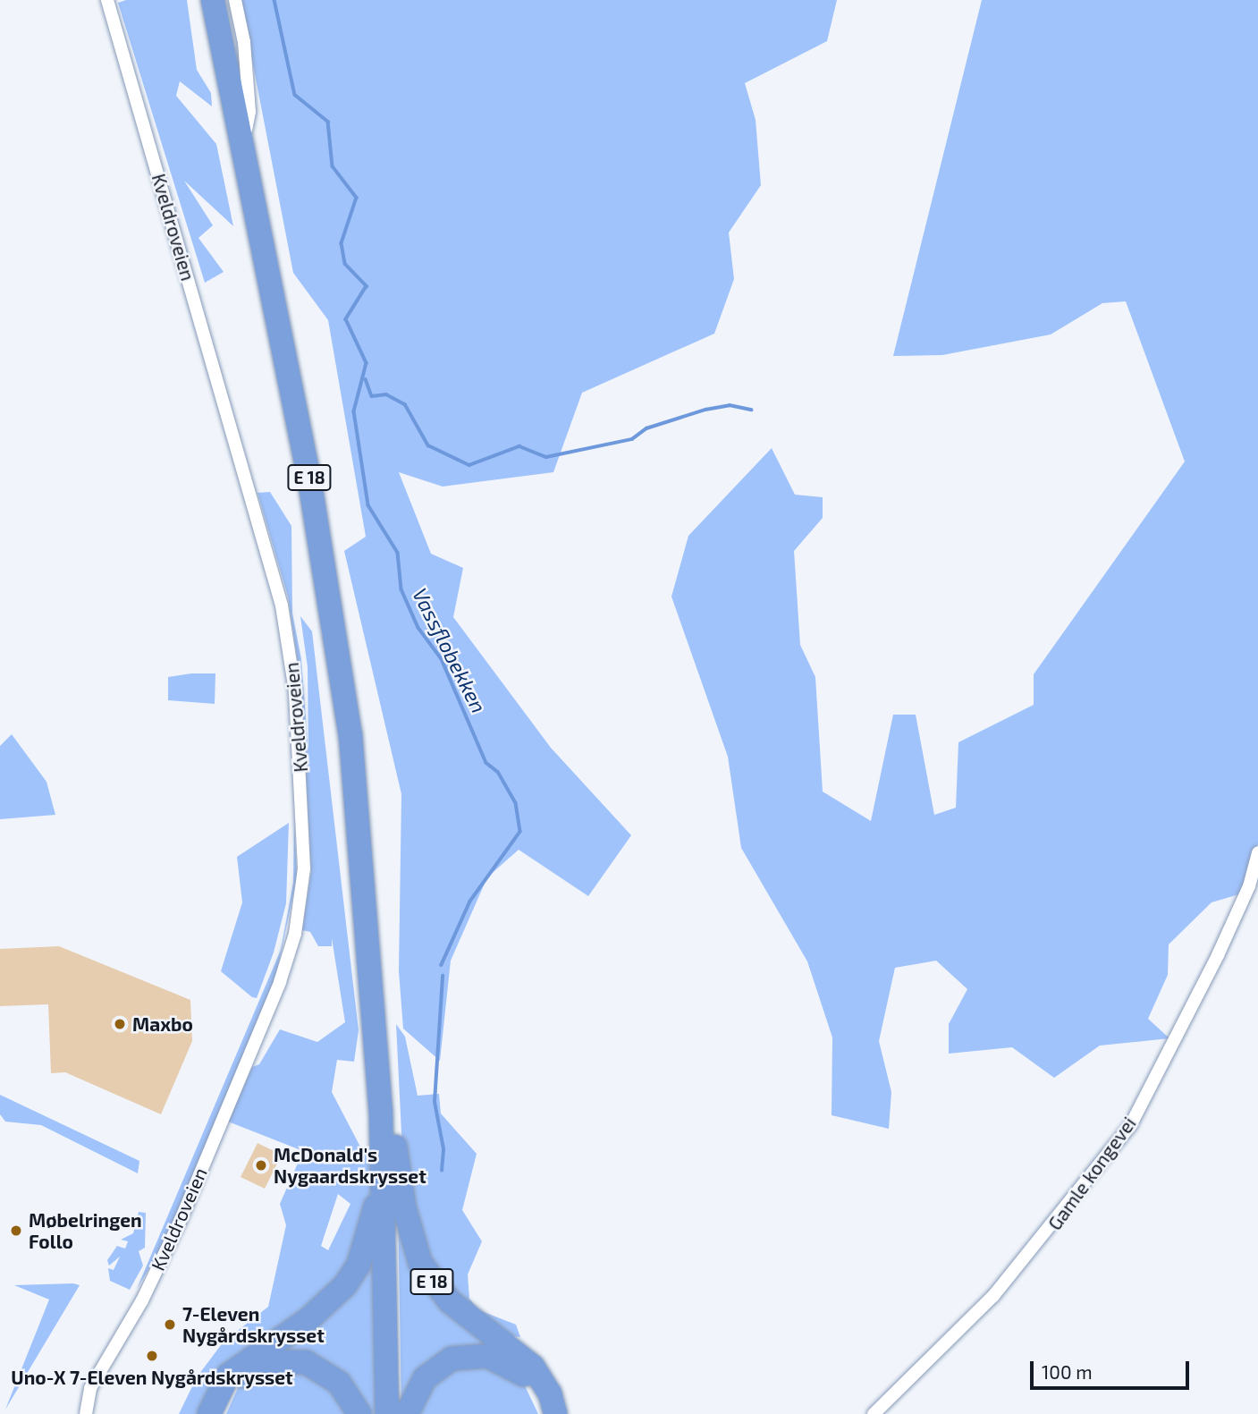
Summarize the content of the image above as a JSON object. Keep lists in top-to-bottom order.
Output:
{
  "streets": {
    "highway": ["E 18"],
    "street": ["Kveldroveien", "Gamle kongevei"]
  },
  "water": ["Vassflobekken"],
  "places": [
    "Maxbo",
    "McDonald's Nygaardskrysset",
    "Møbelringen Follo",
    "7-Eleven Nygårdskrysset",
    "Uno-X 7-Eleven Nygårdskrysset"
  ],
  "scale_bar": "100 m"
}
